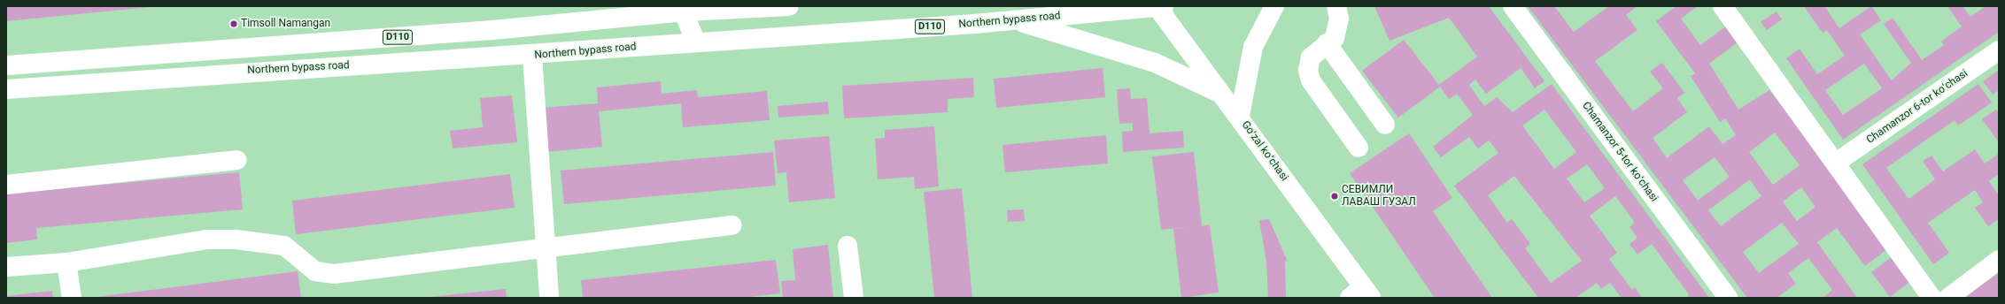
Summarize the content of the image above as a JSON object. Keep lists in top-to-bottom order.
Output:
{
  "streets": {
    "main road": [
      "Northern bypass road",
      "D110",
      "Chamanzor 6-tor koʻchasi",
      "Goʻzal koʻchasi",
      "Chamanzor 5-tor koʻchasi"
    ]
  },
  "crossings": [
    ["Northern bypass road", "Goʻzal koʻchasi"]
  ],
  "places": ["Timsoll Namangan", "СЕВИМЛИ ЛАВАШ ГУЗАЛ"]
}
